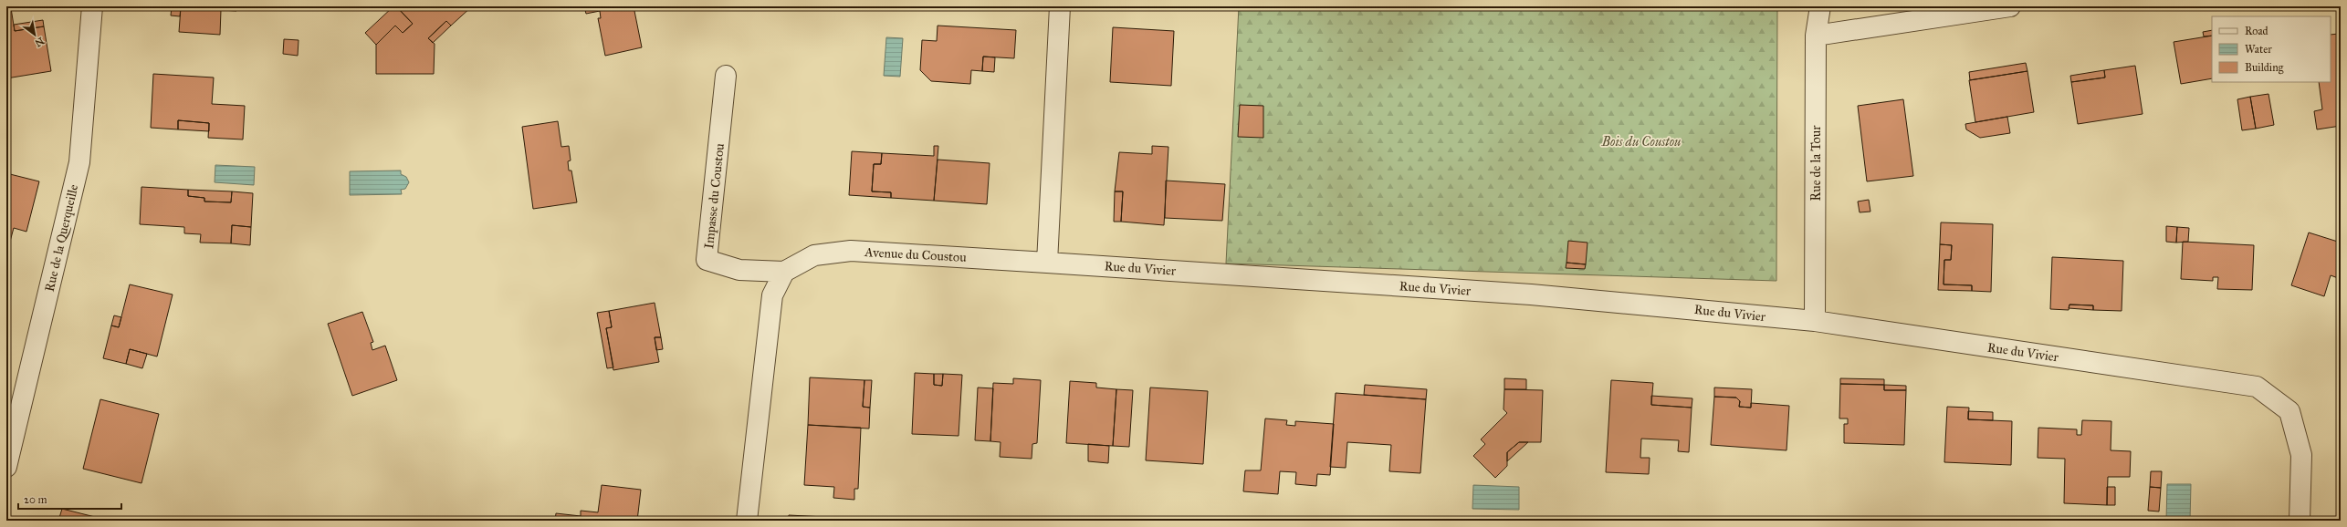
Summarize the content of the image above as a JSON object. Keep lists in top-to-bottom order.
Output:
{
  "streets": {
    "street": [
      "Rue de la Tour",
      "Impasse du Coustou",
      "Rue de la Querqueille",
      "Avenue du Coustou",
      "Rue du Vivier"
    ]
  },
  "crossings": [
    ["Rue de la Tour", "Rue du Vivier"],
    ["Impasse du Coustou", "Avenue du Coustou"],
    ["Avenue du Coustou", "Rue du Vivier"]
  ],
  "parks": ["Bois du Coustou"],
  "legend": ["Road", "Water", "Building"],
  "scale_bar": "20 m",
  "north": "bottom right"
}
